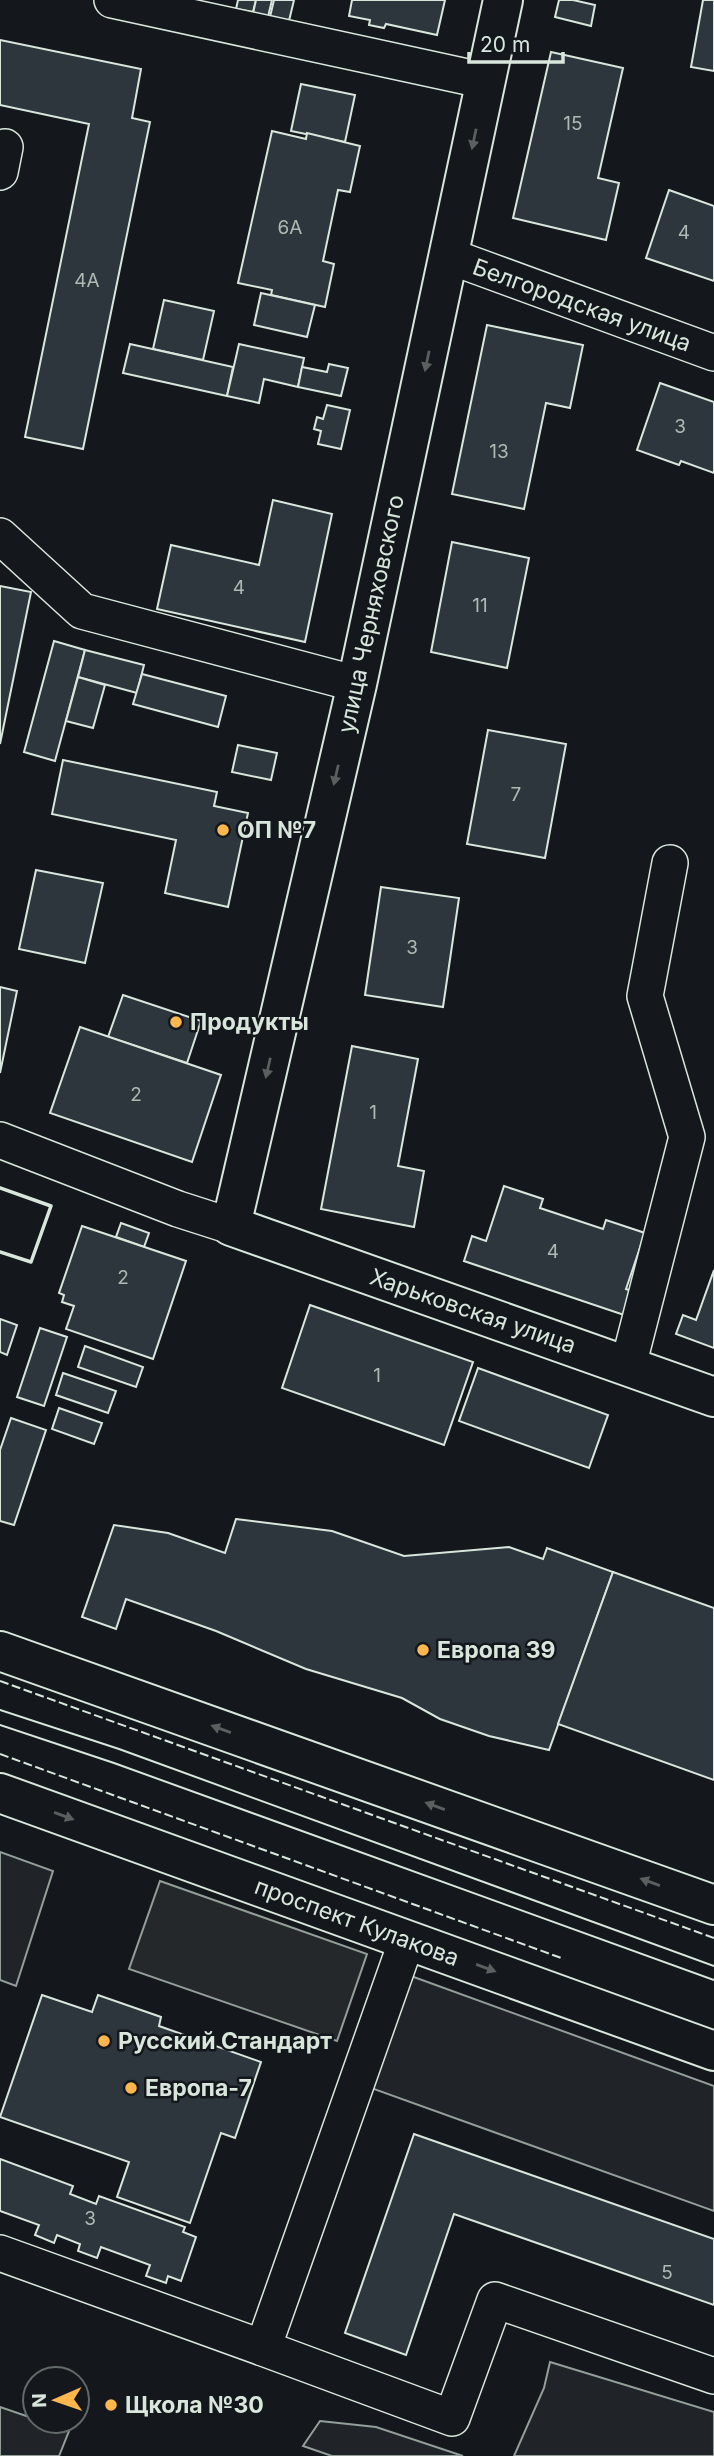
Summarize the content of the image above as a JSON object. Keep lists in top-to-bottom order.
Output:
{
  "streets": {
    "main road": ["улица Черняховского", "Харьковская улица", "проспект Кулакова"],
    "street": ["Белгородская улица"]
  },
  "crossings": [
    ["Белгородская улица", "улица Черняховского"],
    ["улица Черняховского", "Харьковская улица"]
  ],
  "one_way": ["улица Черняховского"],
  "places": [
    "ОП №7",
    "Продукты",
    "Европа 39",
    "Русский Стандарт",
    "Европа-7",
    "Щкола №30"
  ],
  "house_numbers": [
    "15",
    "6А",
    "4",
    "4А",
    "3",
    "13",
    "4",
    "11",
    "7",
    "3",
    "2",
    "1",
    "4",
    "2",
    "1",
    "3",
    "5"
  ],
  "scale_bar": "20 m",
  "north": "left"
}
